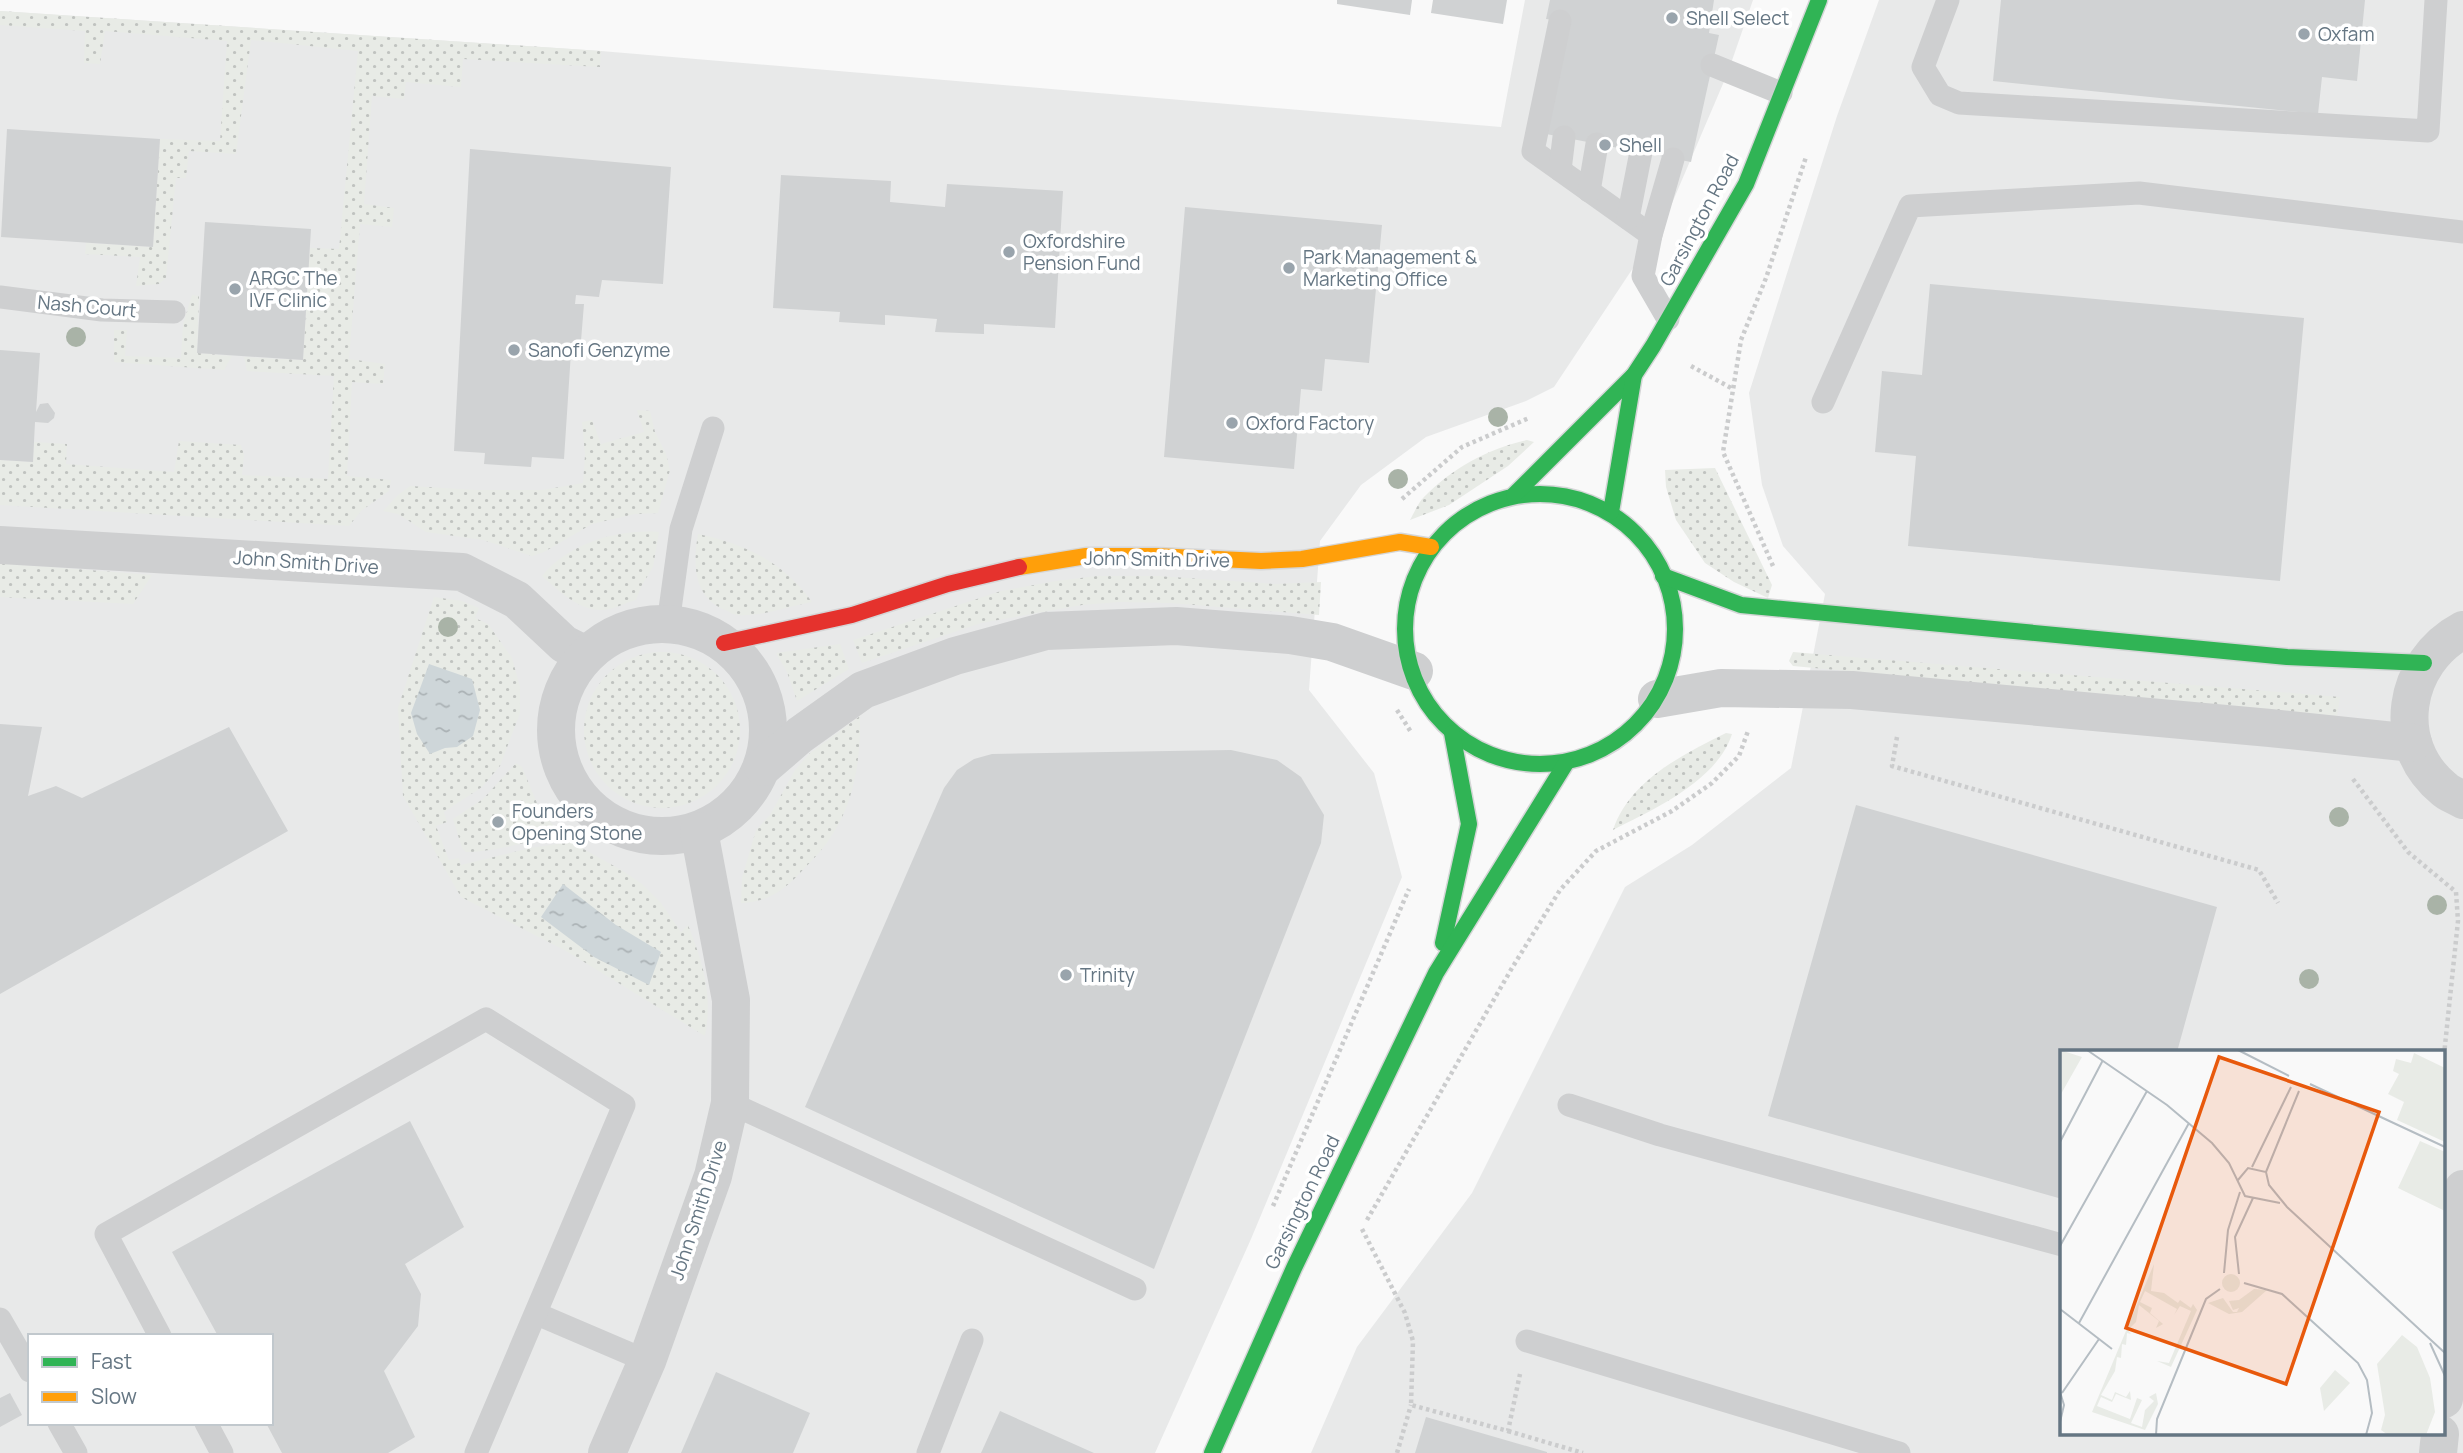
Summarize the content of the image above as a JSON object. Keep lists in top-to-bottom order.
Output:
{
  "streets": {
    "main road": ["Garsington Road", "John Smith Drive"],
    "lane": ["Nash Court"]
  },
  "places": [
    "Shell Select",
    "Oxfam",
    "Shell",
    "Oxfordshire Pension Fund",
    "Park Management & Marketing Office",
    "ARGC The IVF Clinic",
    "Sanofi Genzyme",
    "Oxford Factory",
    "Founders Opening Stone",
    "Trinity"
  ],
  "legend": ["Fast", "Slow"]
}
